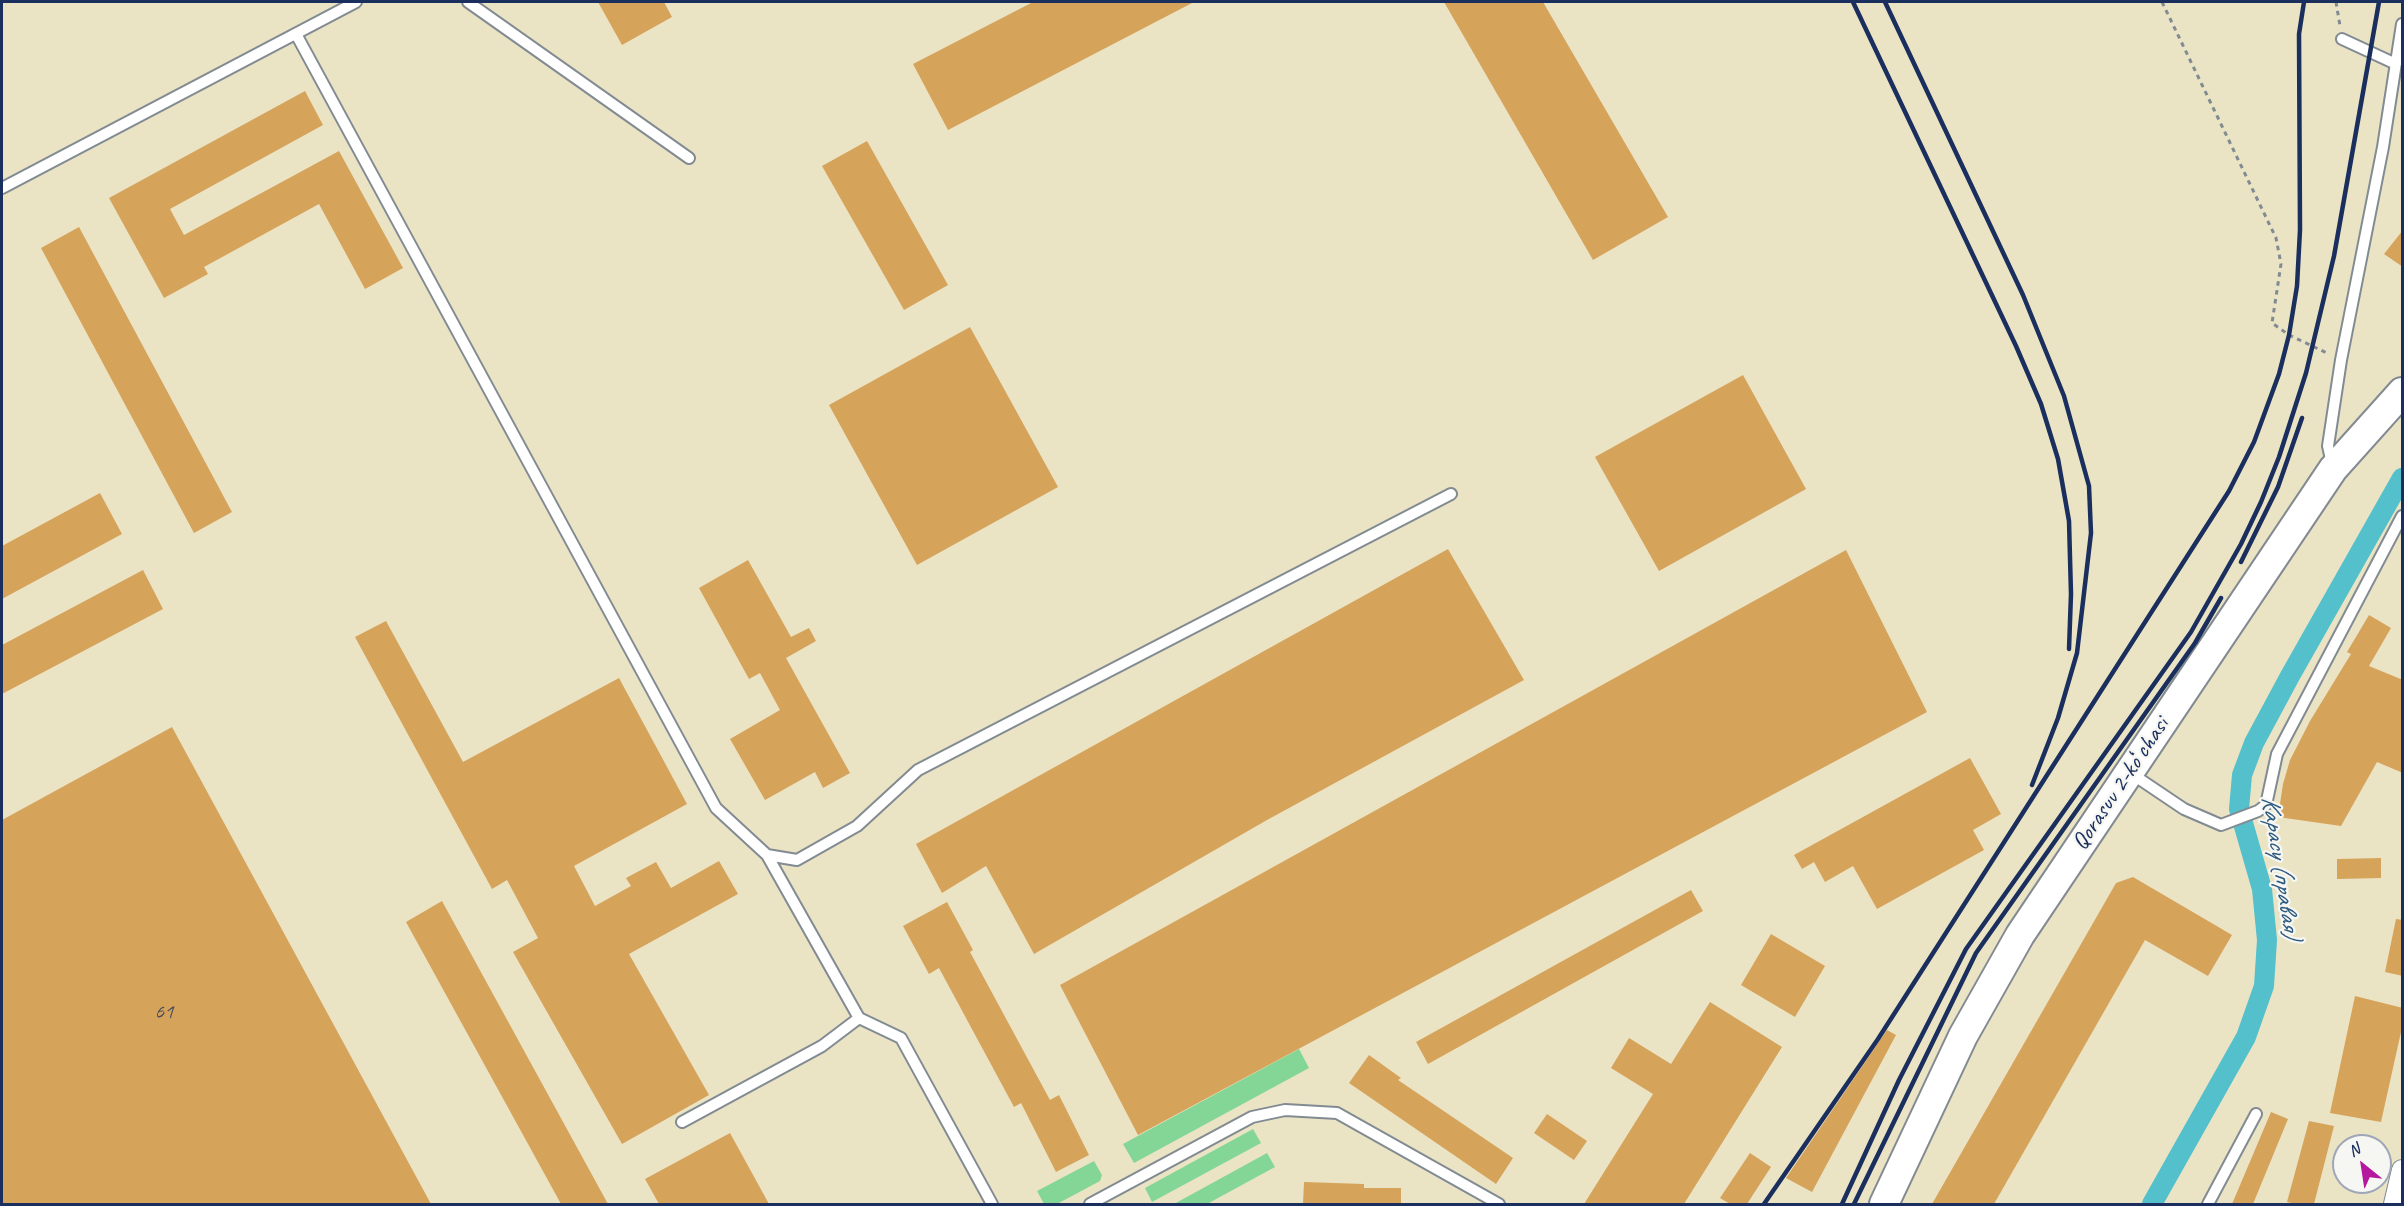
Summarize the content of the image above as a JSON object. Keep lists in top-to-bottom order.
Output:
{
  "streets": {
    "street": ["Qorasuv 2-koʻchasi"]
  },
  "water": ["Карасу (правая)"],
  "house_numbers": ["61"],
  "north": "top left"
}
